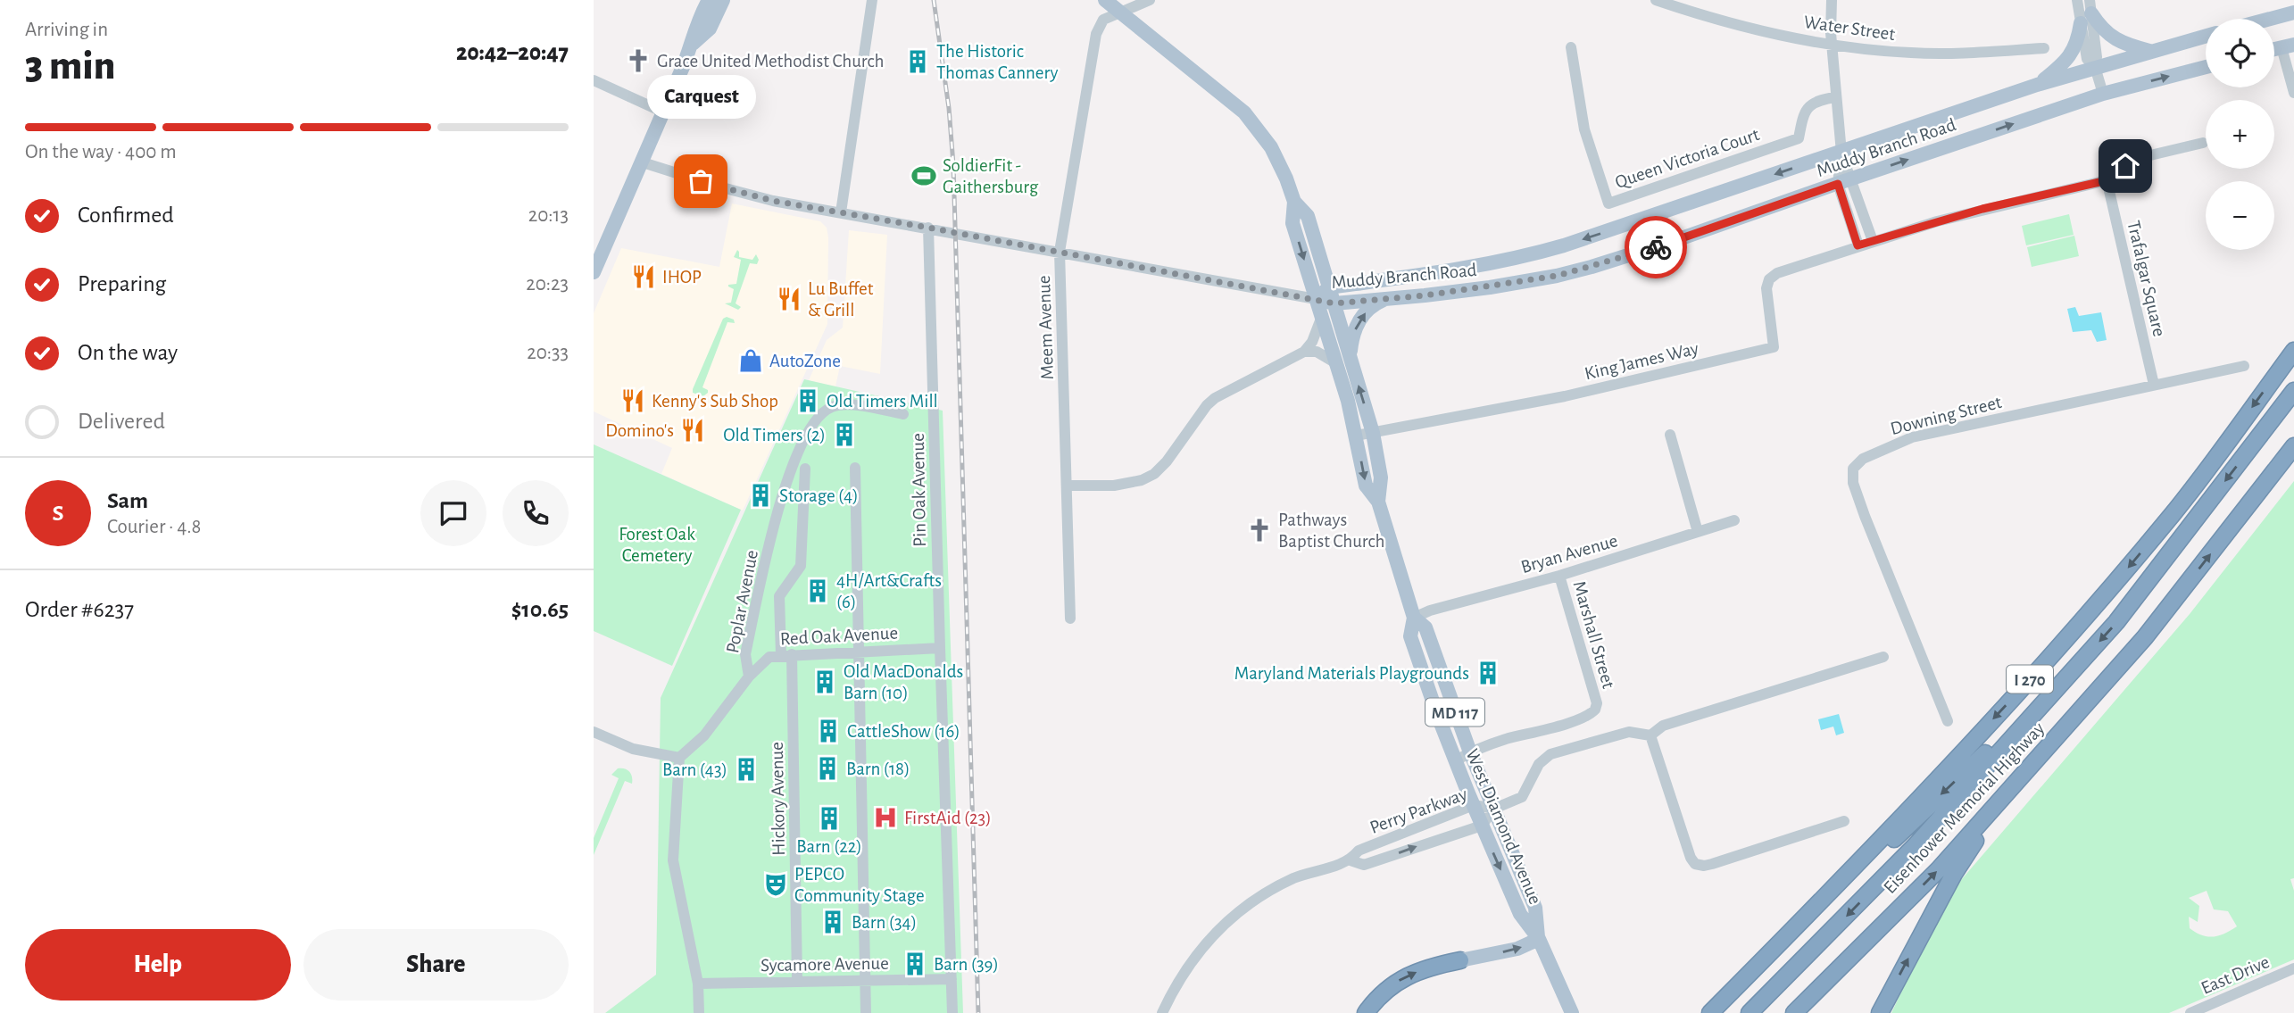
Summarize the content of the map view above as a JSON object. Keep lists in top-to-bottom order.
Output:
{
  "streets": {
    "highway": ["I 270", "Eisenhower Memorial Highway"],
    "main road": ["Muddy Branch Road", "MD 117", "West Diamond Avenue"],
    "street": [
      "Water Street",
      "Queen Victoria Court",
      "Trafalgar Square",
      "Meem Avenue",
      "King James Way",
      "Downing Street",
      "Pin Oak Avenue",
      "Bryan Avenue",
      "Poplar Avenue",
      "Marshall Street",
      "Red Oak Avenue",
      "Hickory Avenue",
      "Perry Parkway",
      "Sycamore Avenue",
      "East Drive"
    ]
  },
  "crossings": [
    ["Muddy Branch Road", "West Diamond Avenue"],
    ["Trafalgar Square", "King James Way"],
    ["Trafalgar Square", "Downing Street"],
    ["Meem Avenue", "West Diamond Avenue"],
    ["King James Way", "West Diamond Avenue"],
    ["Pin Oak Avenue", "Red Oak Avenue"],
    ["Pin Oak Avenue", "Sycamore Avenue"],
    ["Bryan Avenue", "Marshall Street"],
    ["Bryan Avenue", "West Diamond Avenue"],
    ["Poplar Avenue", "Red Oak Avenue"],
    ["Marshall Street", "West Diamond Avenue"],
    ["Red Oak Avenue", "Hickory Avenue"],
    ["Hickory Avenue", "Sycamore Avenue"],
    ["Perry Parkway", "West Diamond Avenue"]
  ],
  "parks": ["Forest Oak Cemetery"],
  "places": {
    "church": ["Grace United Methodist Church", "Pathways Baptist Church"],
    "building": [
      "The Historic Thomas Cannery",
      "Old Timers Mill",
      "Old Timers (2)",
      "Storage (4)",
      "4H/Art&Crafts (6)",
      "Maryland Materials Playgrounds",
      "Old MacDonalds Barn (10)",
      "CattleShow (16)",
      "Barn (18)",
      "Barn (43)",
      "Barn (22)",
      "Barn (34)",
      "Barn (39)"
    ],
    "sports": ["SoldierFit - Gaithersburg"],
    "other": ["Carquest"],
    "restaurant": [
      "IHOP",
      "Lu Buffet & Grill",
      "Kenny's Sub Shop",
      "Domino's"
    ],
    "shop": ["AutoZone"],
    "hospital": ["FirstAid (23)"],
    "theatre": ["PEPCO Community Stage"]
  },
  "page": {
    "heading": ["3 min", "Arriving in", "20:42–20:47"],
    "panel": [
      "Sam",
      "Courier · 4.8",
      "Order #6237",
      "$10.65"
    ],
    "map_buttons": ["+", "−"],
    "bubble": "Carquest",
    "bar": "On the way · 400 m",
    "list": [
      ["Confirmed", "20:13"],
      ["Preparing", "20:23"],
      ["On the way", "20:33"],
      "Delivered"
    ],
    "round": "S",
    "buttons": ["Help", "Share"]
  }
}
